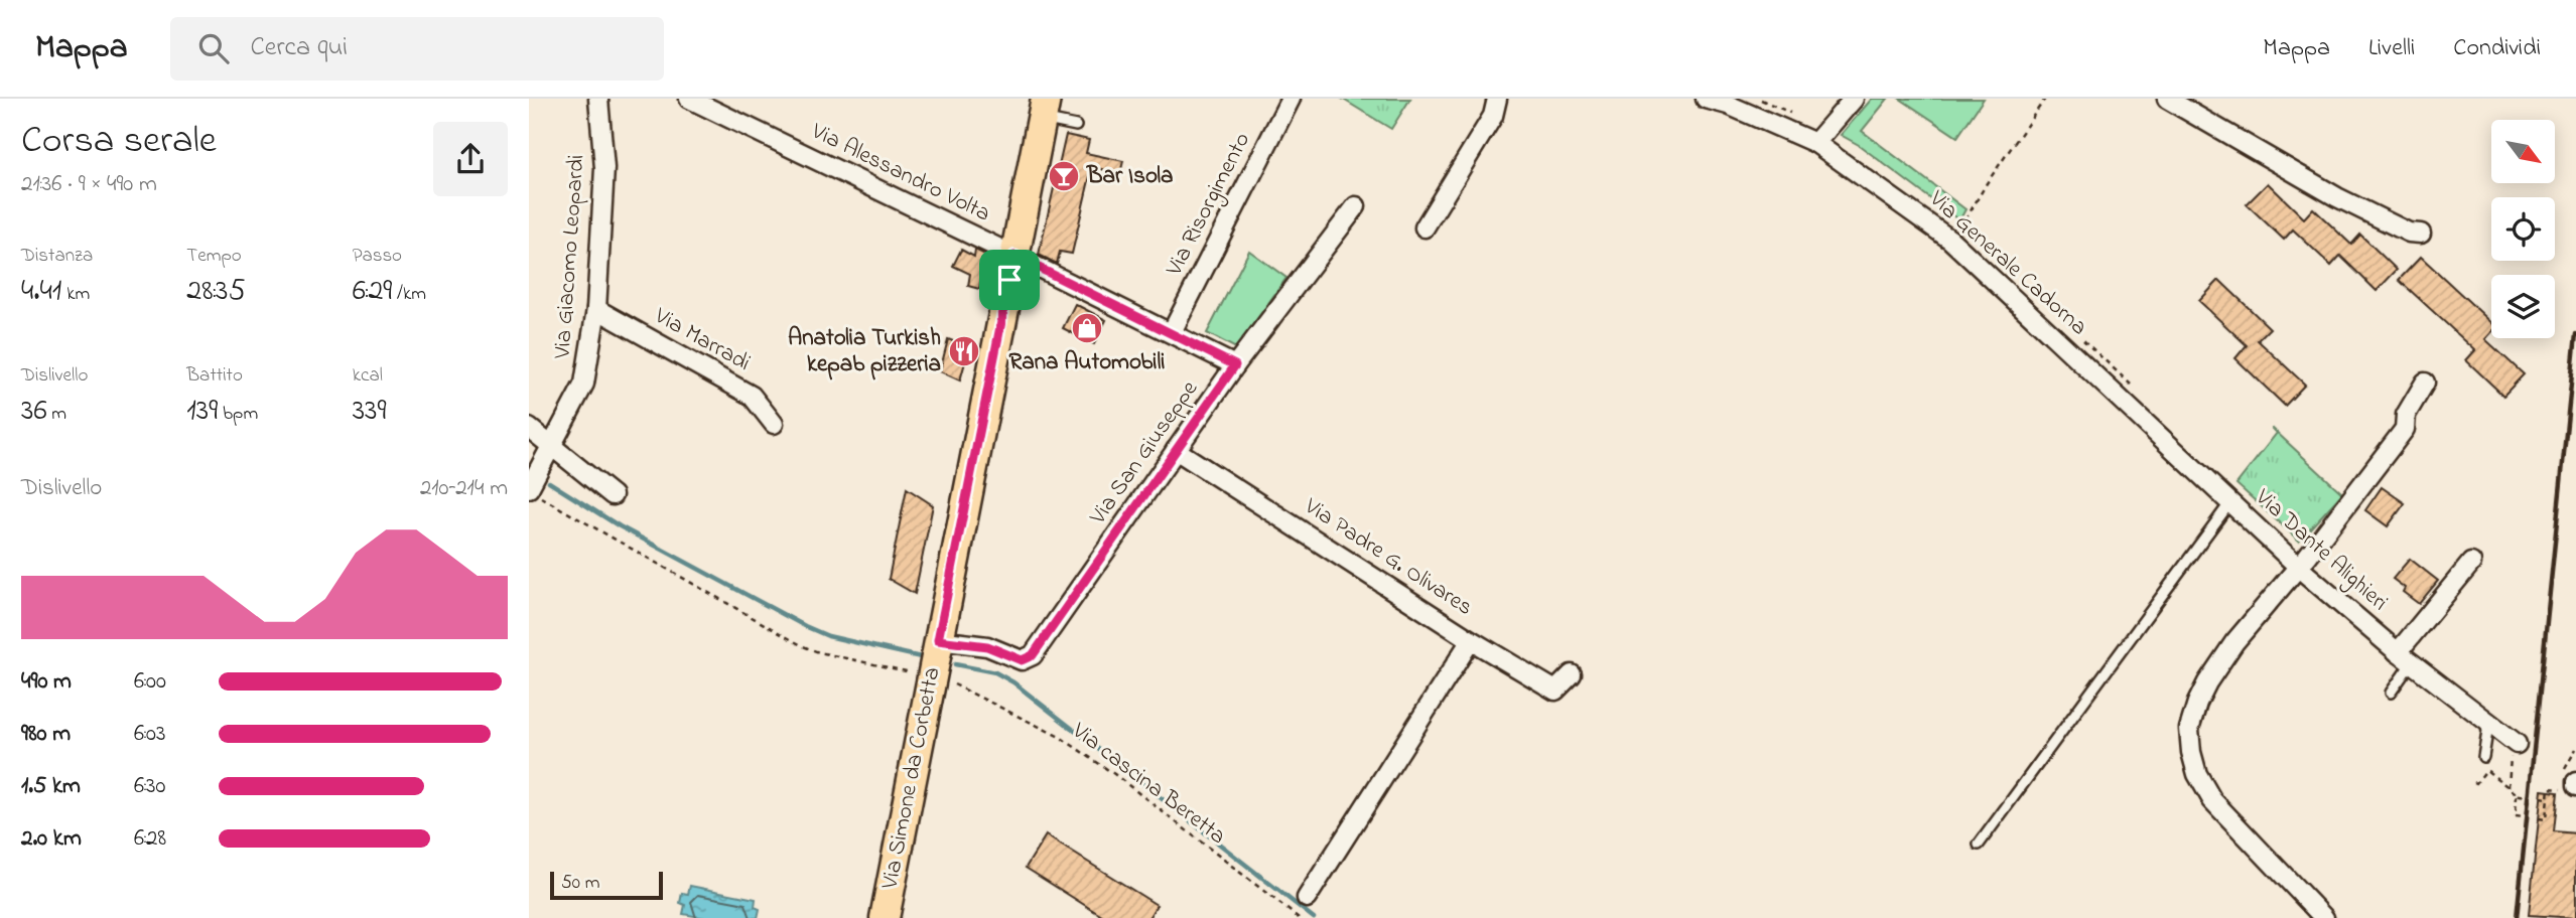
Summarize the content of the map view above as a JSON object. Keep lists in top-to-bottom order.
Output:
{
  "streets": {
    "main road": ["Via Simone da Corbetta"],
    "street": [
      "Via Alessandro Volta",
      "Via Risorgimento",
      "Via Giacomo Leopardi",
      "Via Generale Cadorna",
      "Via Marradi",
      "Via San Giuseppe",
      "Via Dante Alighieri",
      "Via Padre G. Olivares"
    ],
    "path": ["Via cascina Beretta"]
  },
  "crossings": [
    ["Via Alessandro Volta", "Via San Giuseppe"],
    ["Via Alessandro Volta", "Via Simone da Corbetta"],
    ["Via Risorgimento", "Via San Giuseppe"],
    ["Via Giacomo Leopardi", "Via Marradi"],
    ["Via Generale Cadorna", "Via Dante Alighieri"],
    ["Via San Giuseppe", "Via Padre G. Olivares"],
    ["Via San Giuseppe", "Via Simone da Corbetta"],
    ["Via Simone da Corbetta", "Via cascina Beretta"]
  ],
  "places": {
    "bar": ["Bar Isola"],
    "shop": ["Rana Automobili"],
    "restaurant": ["Anatolia Turkish kepab pizzeria"]
  },
  "scale_bar": "50 m",
  "north": "bottom right",
  "page": {
    "header": "Mappa",
    "search": "Cerca qui",
    "nav": ["Mappa", "Livelli", "Condividi"],
    "heading": ["Corsa serale", "21:36 · 9 × 490 m"],
    "stats": [
      ["Distanza", "4.41 km"],
      ["Tempo", "28:35"],
      ["Passo", "6:29 /km"],
      ["Dislivello", "36 m"],
      ["Battito", "139 bpm"],
      ["kcal", "339"]
    ],
    "chart": ["Dislivello", "210–214 m"],
    "list": [
      {
        "name": "490 m",
        "note": "6:00"
      },
      {
        "name": "980 m",
        "note": "6:03"
      },
      {
        "name": "1.5 km",
        "note": "6:30"
      },
      {
        "name": "2.0 km",
        "note": "6:28"
      }
    ],
    "scale": "50 m"
  }
}
